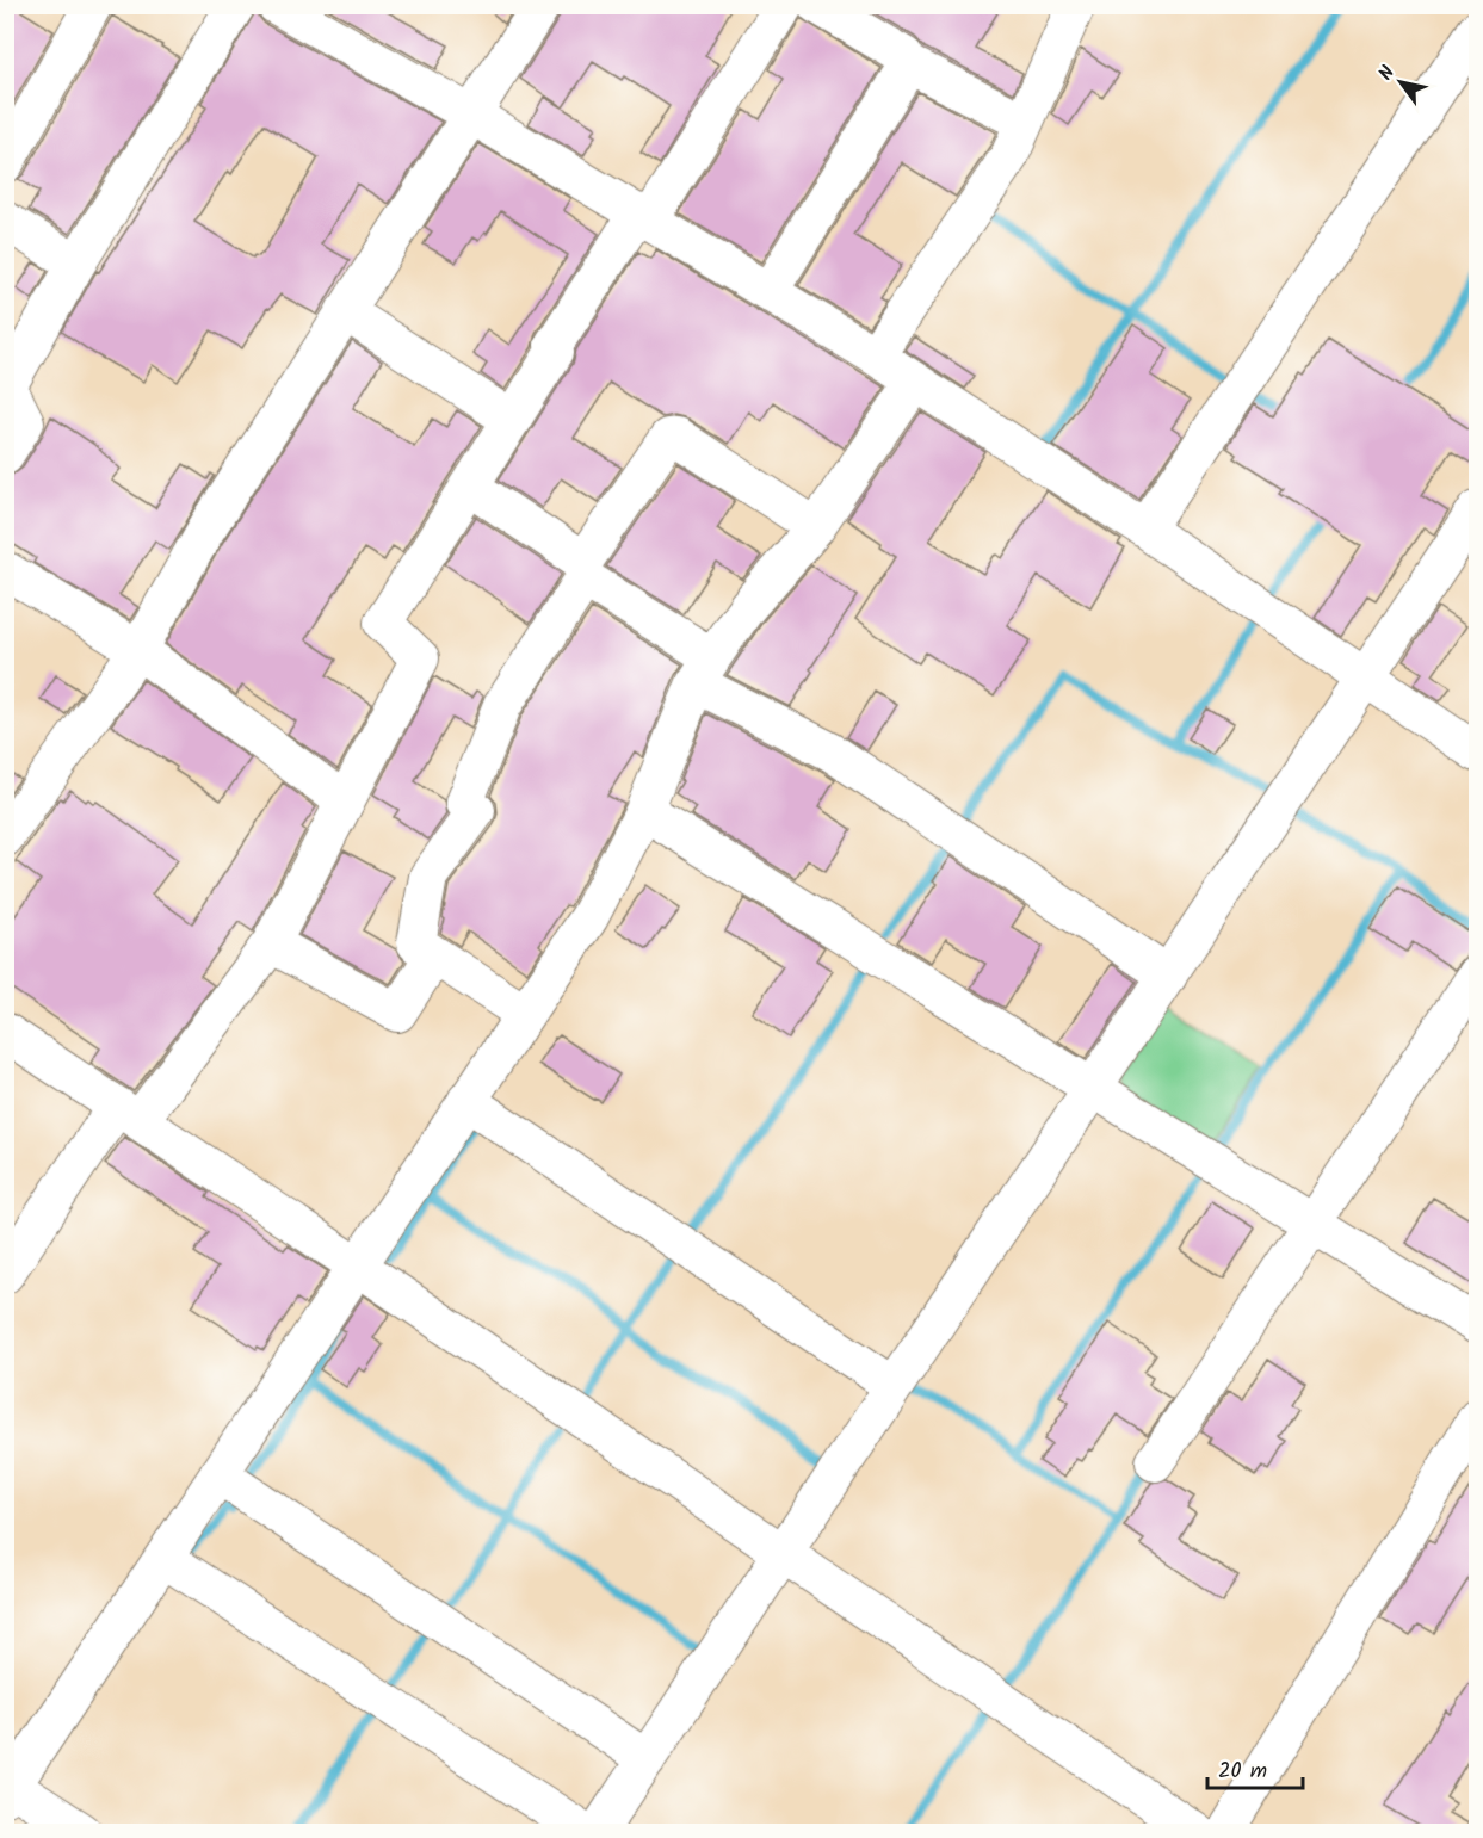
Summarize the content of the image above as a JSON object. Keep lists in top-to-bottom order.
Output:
{
  "scale_bar": "20 m",
  "north": "top left"
}
